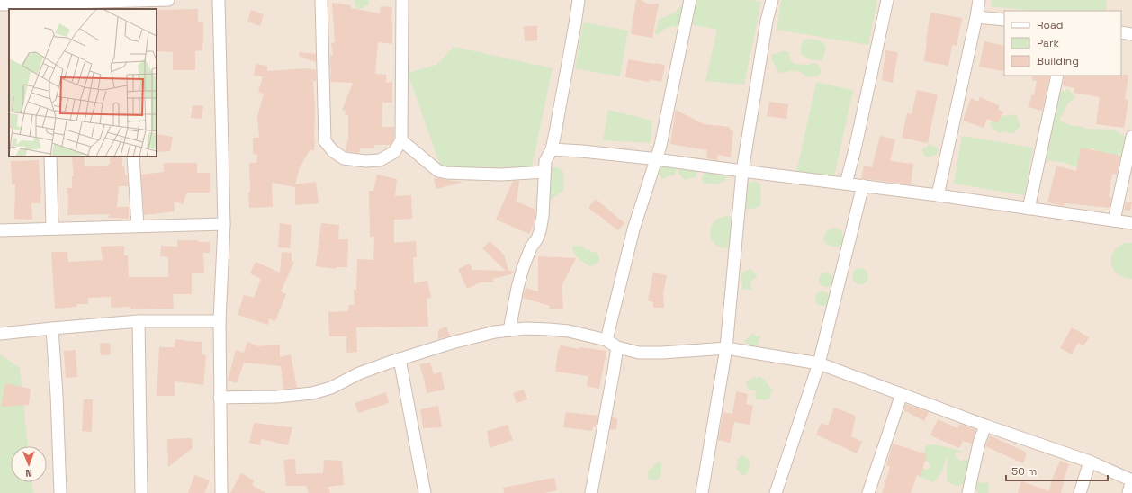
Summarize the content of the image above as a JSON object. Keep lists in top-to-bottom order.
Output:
{
  "legend": ["Road", "Park", "Building"],
  "scale_bar": "50 m",
  "north": "bottom"
}
